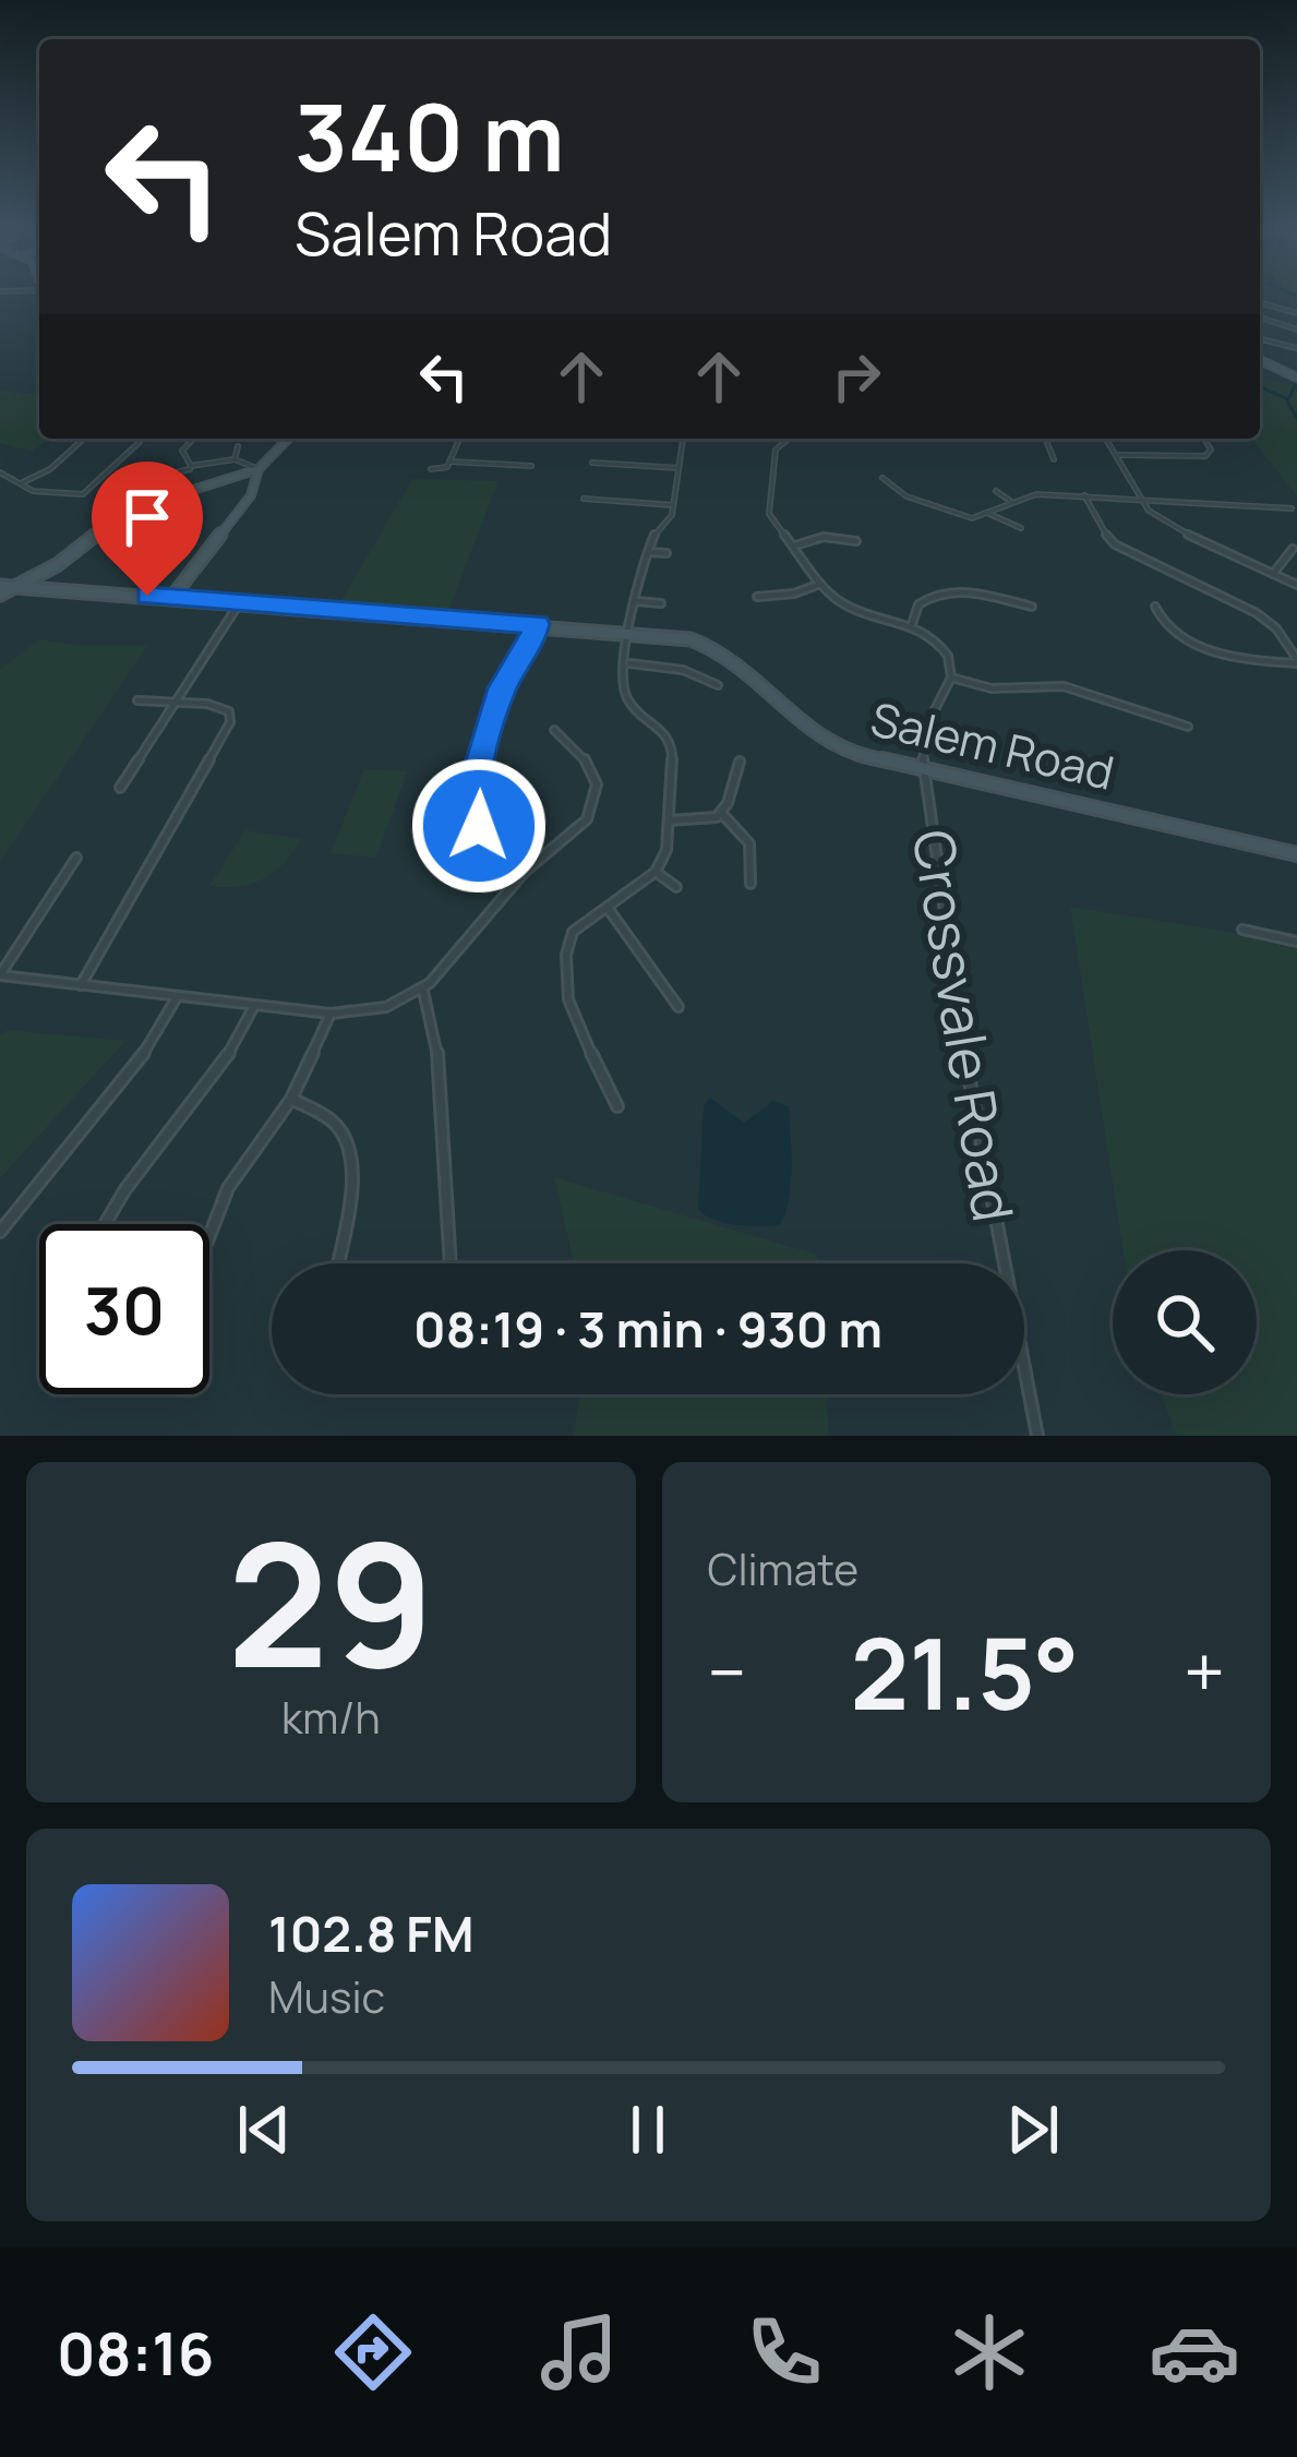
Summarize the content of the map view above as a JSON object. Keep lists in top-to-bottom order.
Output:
{
  "streets": {
    "street": ["Salem Road", "Crossvale Road"]
  },
  "crossings": [
    ["Salem Road", "Crossvale Road"]
  ],
  "page": {
    "turn": ["340 m", "Salem Road"],
    "limit": "30",
    "trip": "08:19 · 3 min · 930 m",
    "tile": [
      ["29", "km/h"],
      "Climate"
    ],
    "heat": ["−", "21.5°", "+"],
    "song": ["102.8 FM", "Music"],
    "tabs": "08:16"
  }
}
